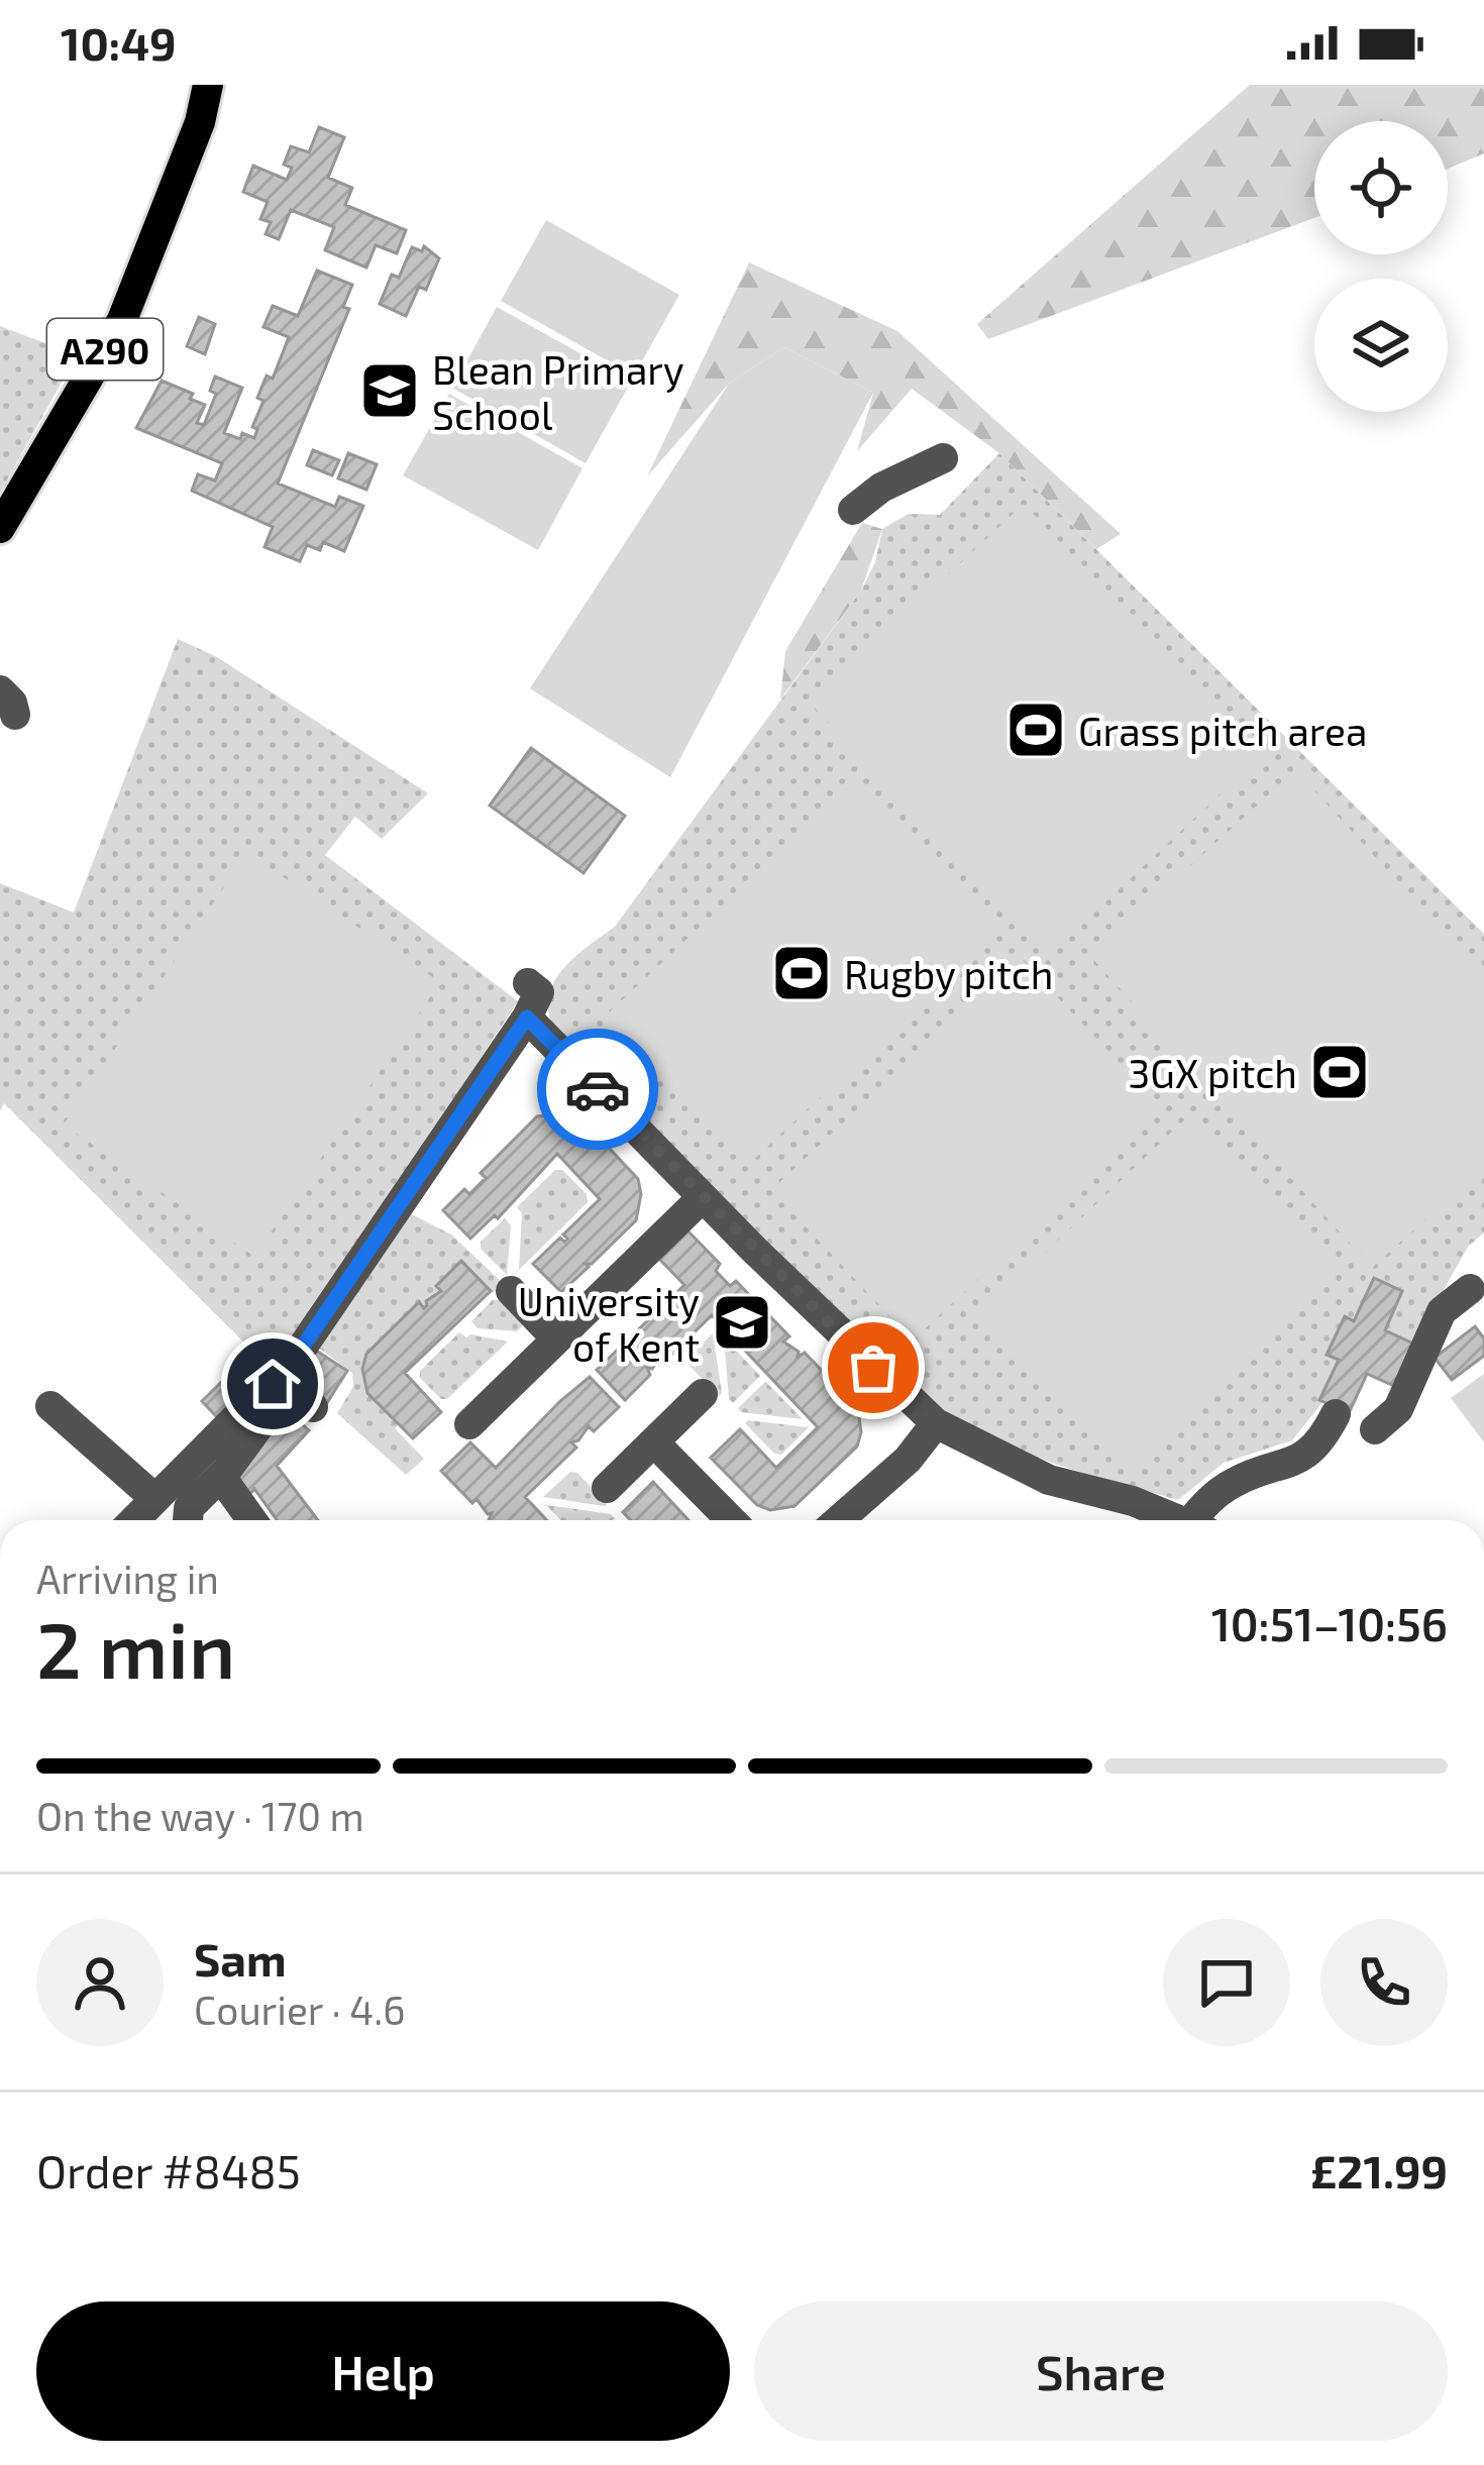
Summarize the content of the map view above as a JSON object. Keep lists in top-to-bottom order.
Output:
{
  "streets": {
    "main road": ["A290"]
  },
  "places": {
    "school or university": ["Blean Primary School", "University of Kent"],
    "sports": ["Grass pitch area", "Rugby pitch", "3GX pitch"]
  },
  "page": {
    "status": "10:49",
    "heading": ["2 min", "Arriving in", "10:51–10:56"],
    "panel": [
      "Sam",
      "Courier · 4.6",
      "Order #8485",
      "£21.99"
    ],
    "bar": "On the way · 170 m",
    "buttons": ["Help", "Share"]
  }
}
